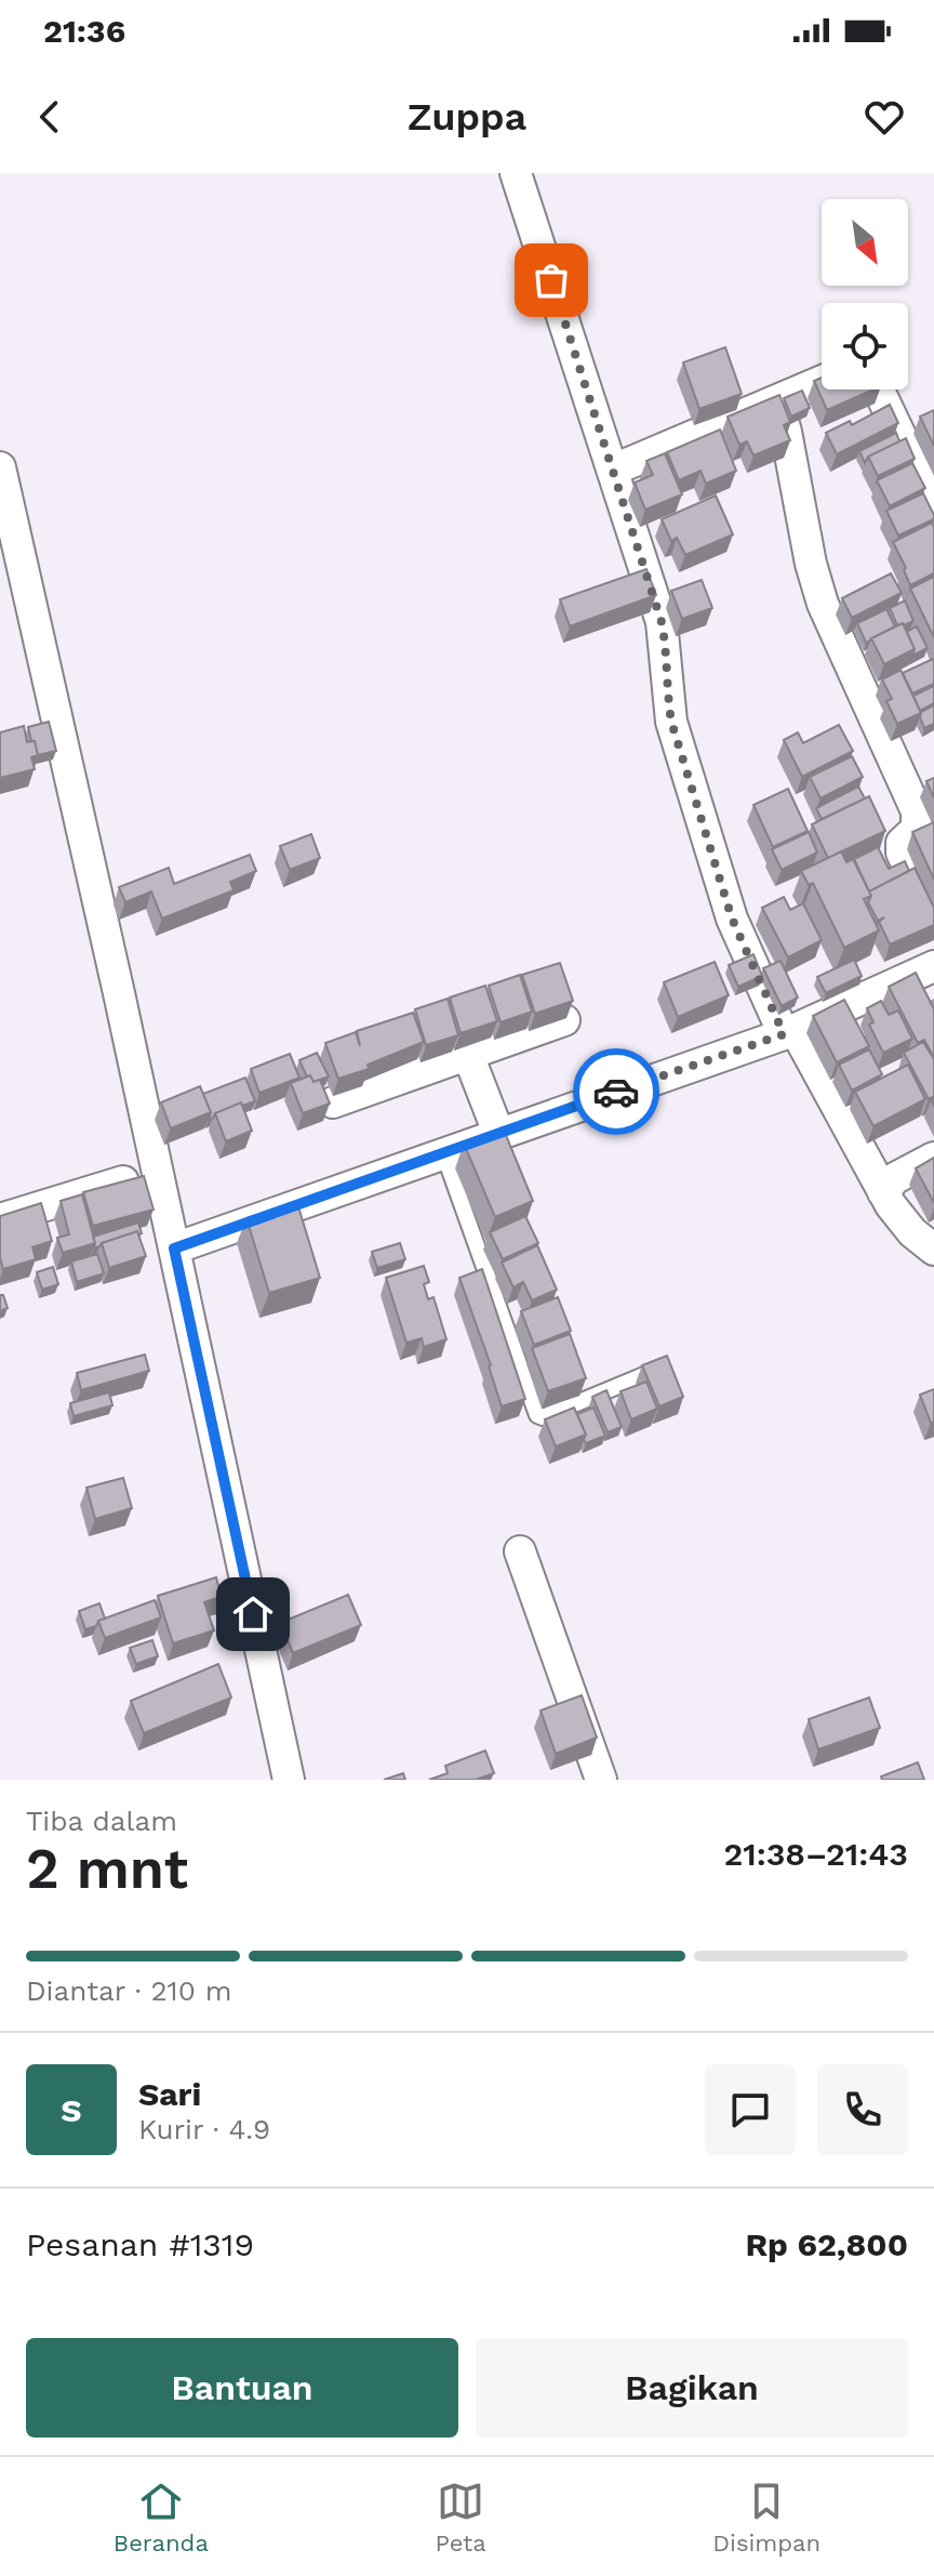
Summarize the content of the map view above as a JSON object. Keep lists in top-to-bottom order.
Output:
{
  "north": "bottom right",
  "page": {
    "status": "21:36",
    "header": "Zuppa",
    "heading": ["2 mnt", "Tiba dalam", "21:38–21:43"],
    "panel": [
      "Sari",
      "Kurir · 4.9",
      "Pesanan #1319",
      "Rp 62,800"
    ],
    "bar": "Diantar · 210 m",
    "round": "S",
    "buttons": ["Bantuan", "Bagikan"],
    "tabs": ["Beranda", "Peta", "Disimpan"]
  }
}
